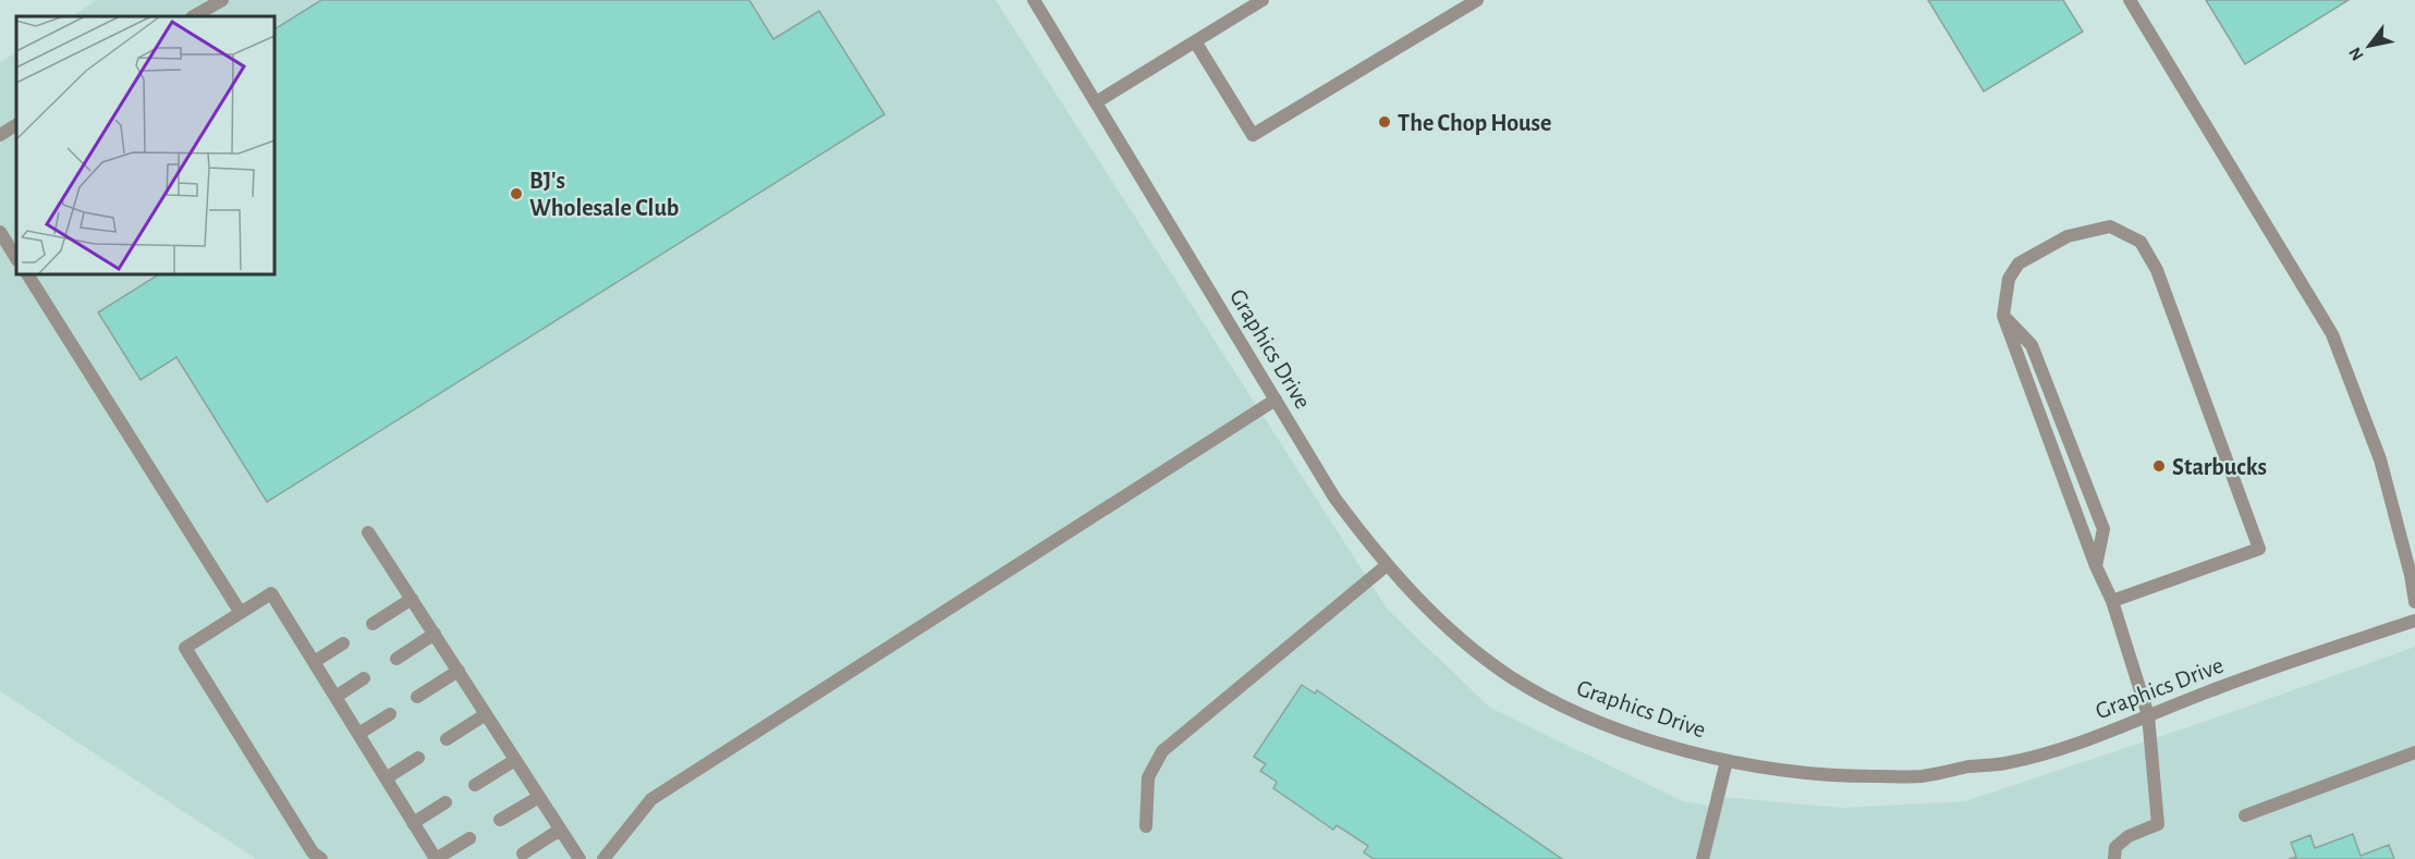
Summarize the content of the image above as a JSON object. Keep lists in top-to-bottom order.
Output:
{
  "streets": {
    "street": ["Graphics Drive"]
  },
  "places": ["The Chop House", "BJ's Wholesale Club", "Starbucks"],
  "north": "bottom left"
}
